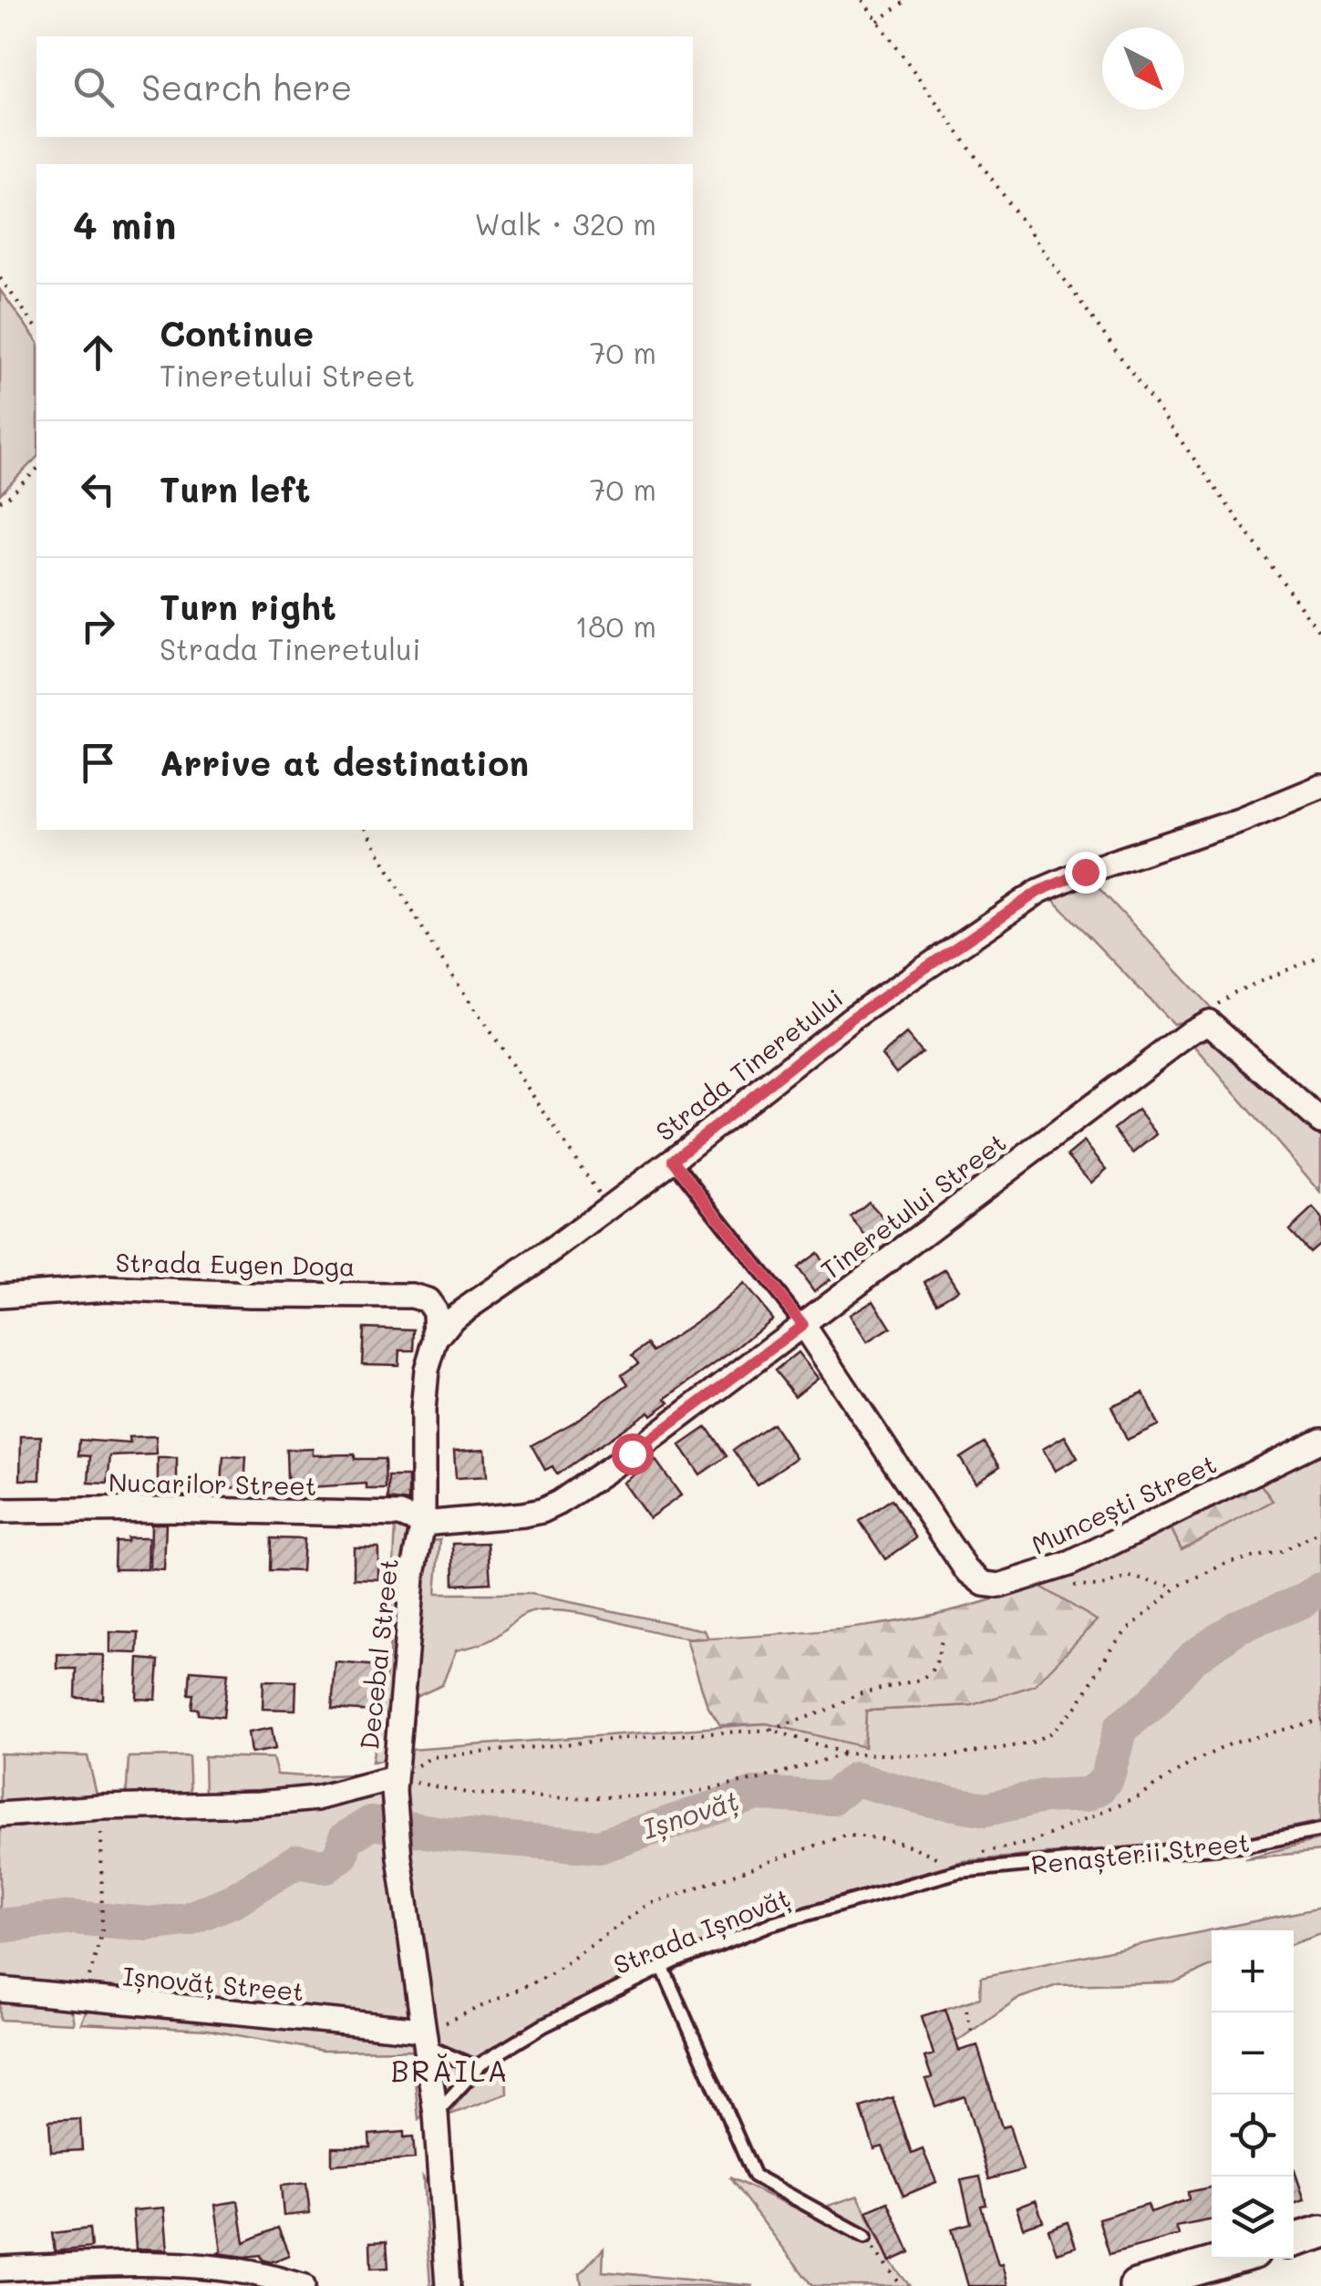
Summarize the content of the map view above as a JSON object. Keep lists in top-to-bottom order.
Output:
{
  "streets": {
    "street": [
      "Strada Tineretului",
      "Tineretului Street",
      "Strada Eugen Doga",
      "Nucarilor Street",
      "Muncești Street",
      "Decebal Street",
      "Ișnovăț Street"
    ],
    "lane": ["Renașterii Street", "Strada Ișnovăț"]
  },
  "crossings": [
    ["Strada Tineretului", "Strada Eugen Doga"],
    ["Strada Tineretului", "Decebal Street"],
    ["Tineretului Street", "Nucarilor Street"],
    ["Tineretului Street", "Muncești Street"],
    ["Tineretului Street", "Decebal Street"],
    ["Strada Eugen Doga", "Decebal Street"],
    ["Nucarilor Street", "Decebal Street"],
    ["Decebal Street", "Ișnovăț Street"],
    ["Renașterii Street", "Strada Ișnovăț"]
  ],
  "districts": ["BRĂILA"],
  "water": ["Ișnovăț"],
  "north": "bottom right",
  "page": {
    "search": "Search here",
    "heading": ["4 min", "Walk · 320 m"],
    "list": [
      ["Continue", "Tineretului Street", "70 m"],
      ["Turn left", "70 m"],
      ["Turn right", "Strada Tineretului", "180 m"],
      "Arrive at destination"
    ],
    "map_buttons": ["+", "−"]
  }
}
